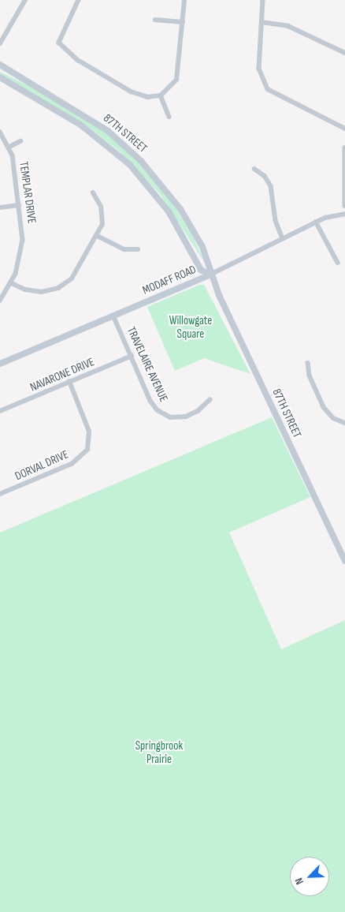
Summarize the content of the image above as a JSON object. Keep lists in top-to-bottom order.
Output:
{
  "streets": {
    "street": [
      "87TH STREET",
      "TEMPLAR DRIVE",
      "MODAFF ROAD",
      "TRAVELAIRE AVENUE",
      "NAVARONE DRIVE",
      "DORVAL DRIVE"
    ]
  },
  "crossings": [
    ["87TH STREET", "MODAFF ROAD"],
    ["MODAFF ROAD", "TRAVELAIRE AVENUE"],
    ["TRAVELAIRE AVENUE", "NAVARONE DRIVE"],
    ["NAVARONE DRIVE", "DORVAL DRIVE"]
  ],
  "parks": ["Willowgate Square", "Springbrook Prairie"],
  "north": "bottom left"
}
